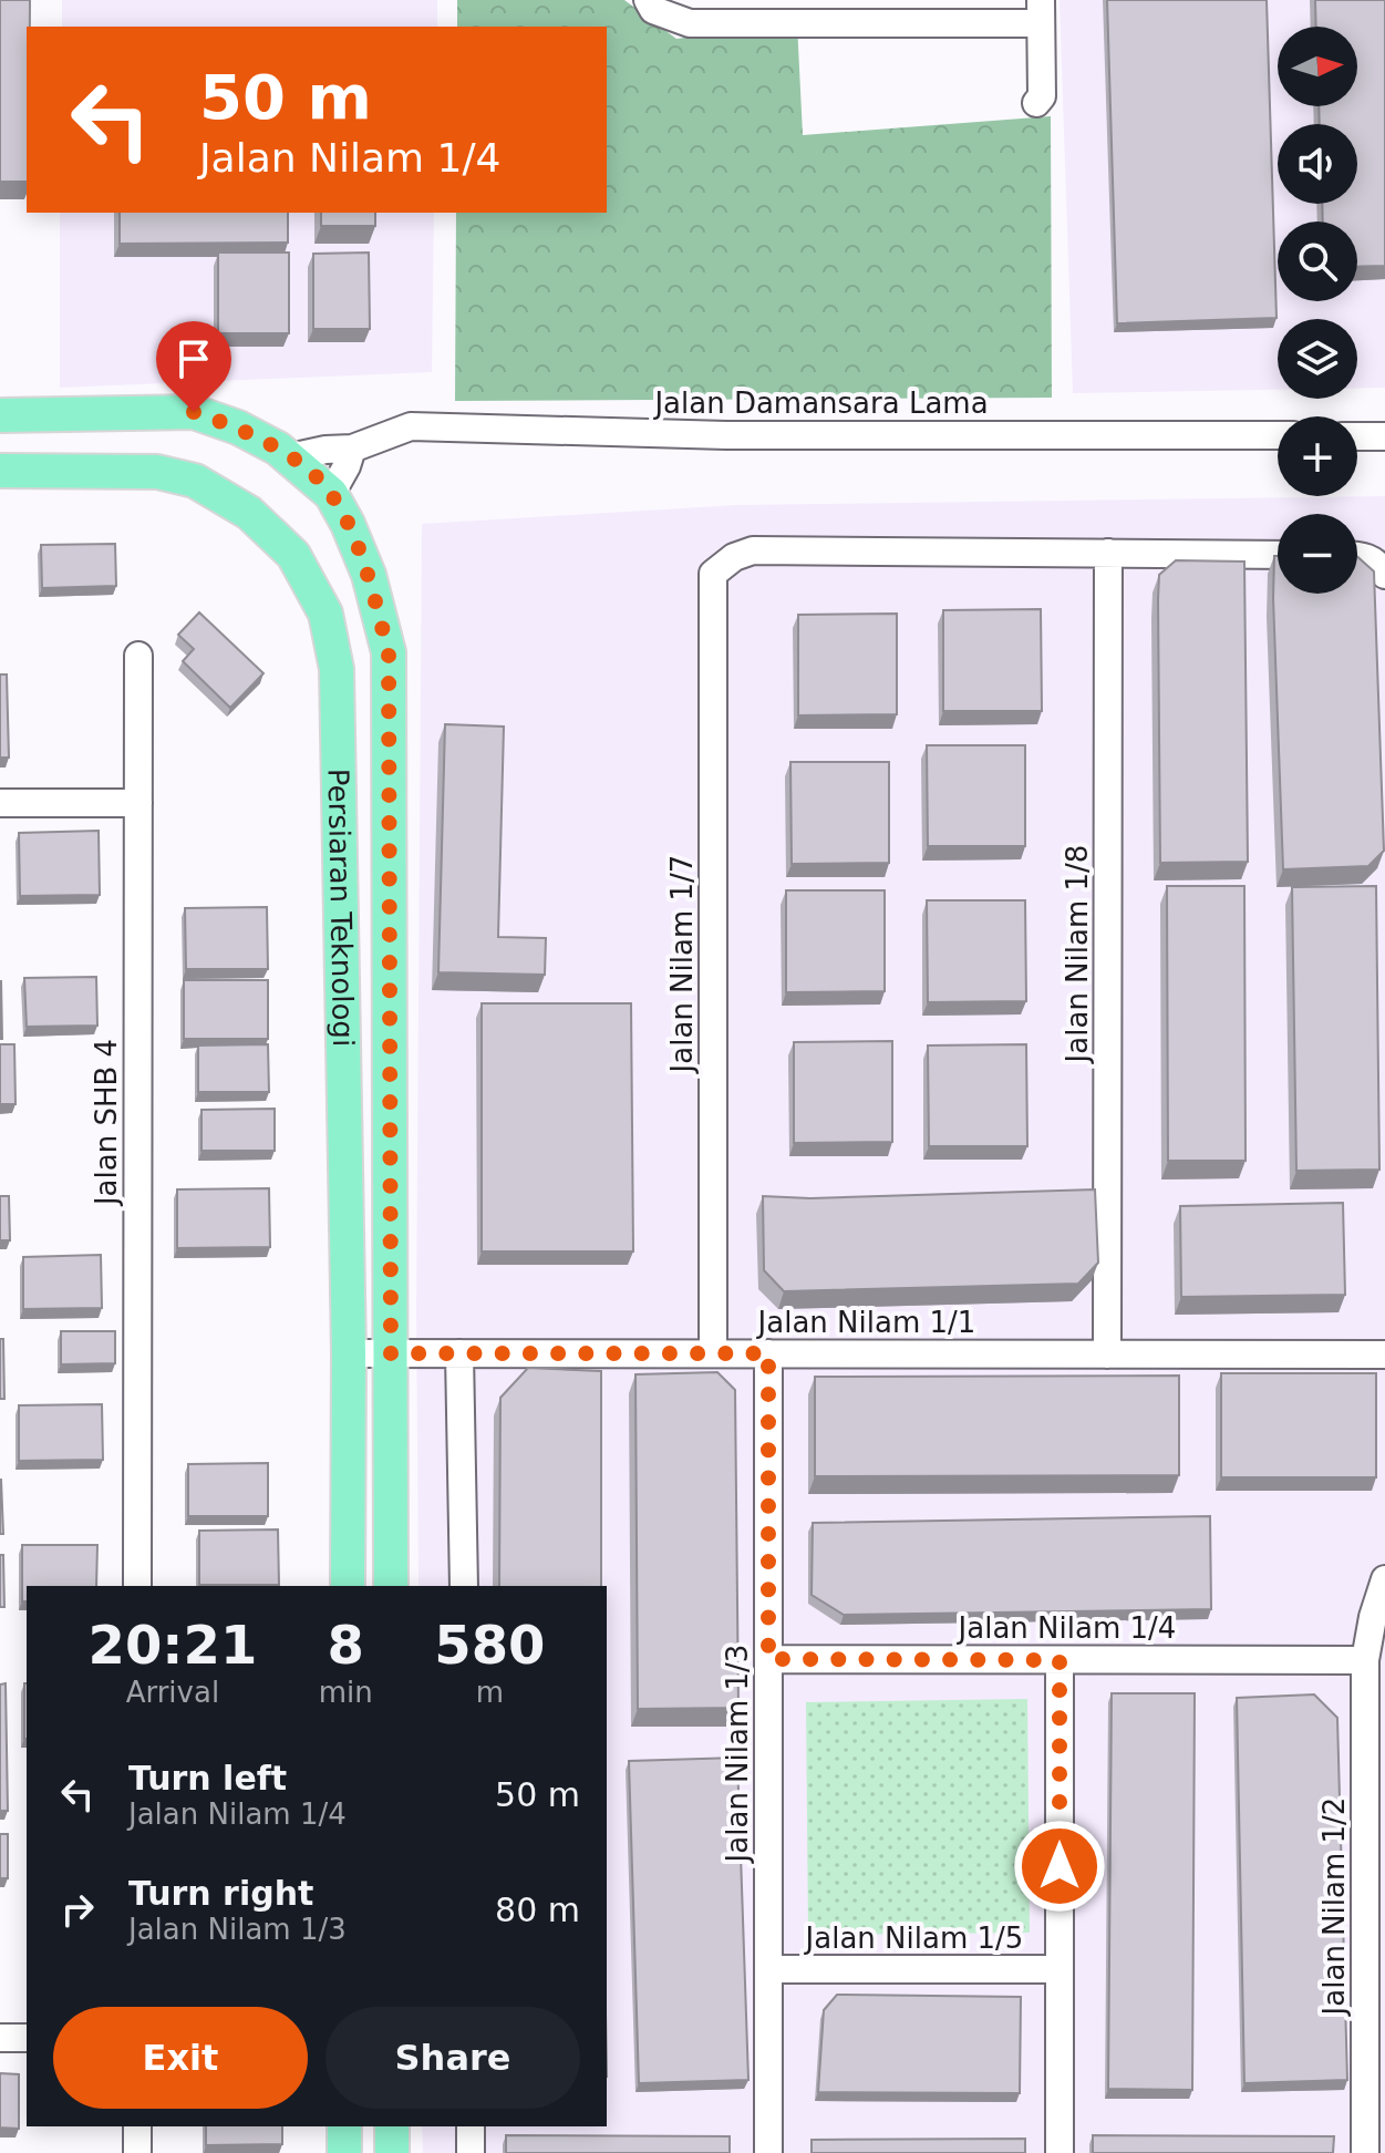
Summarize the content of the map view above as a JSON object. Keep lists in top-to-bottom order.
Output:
{
  "streets": {
    "main road": ["Persiaran Teknologi"],
    "street": [
      "Jalan Damansara Lama",
      "Jalan Nilam 1/8",
      "Jalan Nilam 1/7",
      "Jalan SHB 4",
      "Jalan Nilam 1/1",
      "Jalan Nilam 1/4",
      "Jalan Nilam 1/3",
      "Jalan Nilam 1/2",
      "Jalan Nilam 1/5"
    ]
  },
  "crossings": [
    ["Jalan Damansara Lama", "Persiaran Teknologi"],
    ["Persiaran Teknologi", "Jalan Nilam 1/1"],
    ["Jalan Nilam 1/8", "Jalan Nilam 1/7"],
    ["Jalan Nilam 1/8", "Jalan Nilam 1/1"],
    ["Jalan Nilam 1/7", "Jalan Nilam 1/1"],
    ["Jalan Nilam 1/1", "Jalan Nilam 1/3"],
    ["Jalan Nilam 1/4", "Jalan Nilam 1/3"],
    ["Jalan Nilam 1/4", "Jalan Nilam 1/2"],
    ["Jalan Nilam 1/3", "Jalan Nilam 1/5"]
  ],
  "north": "right",
  "page": {
    "map_buttons": ["+", "−"],
    "turn": ["50 m", "Jalan Nilam 1/4"],
    "eta": [
      "20:21",
      "Arrival",
      "8",
      "min",
      "580",
      "m"
    ],
    "list": [
      {
        "name": "Turn left",
        "note": "Jalan Nilam 1/4",
        "value": "50 m"
      },
      {
        "name": "Turn right",
        "note": "Jalan Nilam 1/3",
        "value": "80 m"
      }
    ],
    "buttons": ["Exit", "Share"]
  }
}
